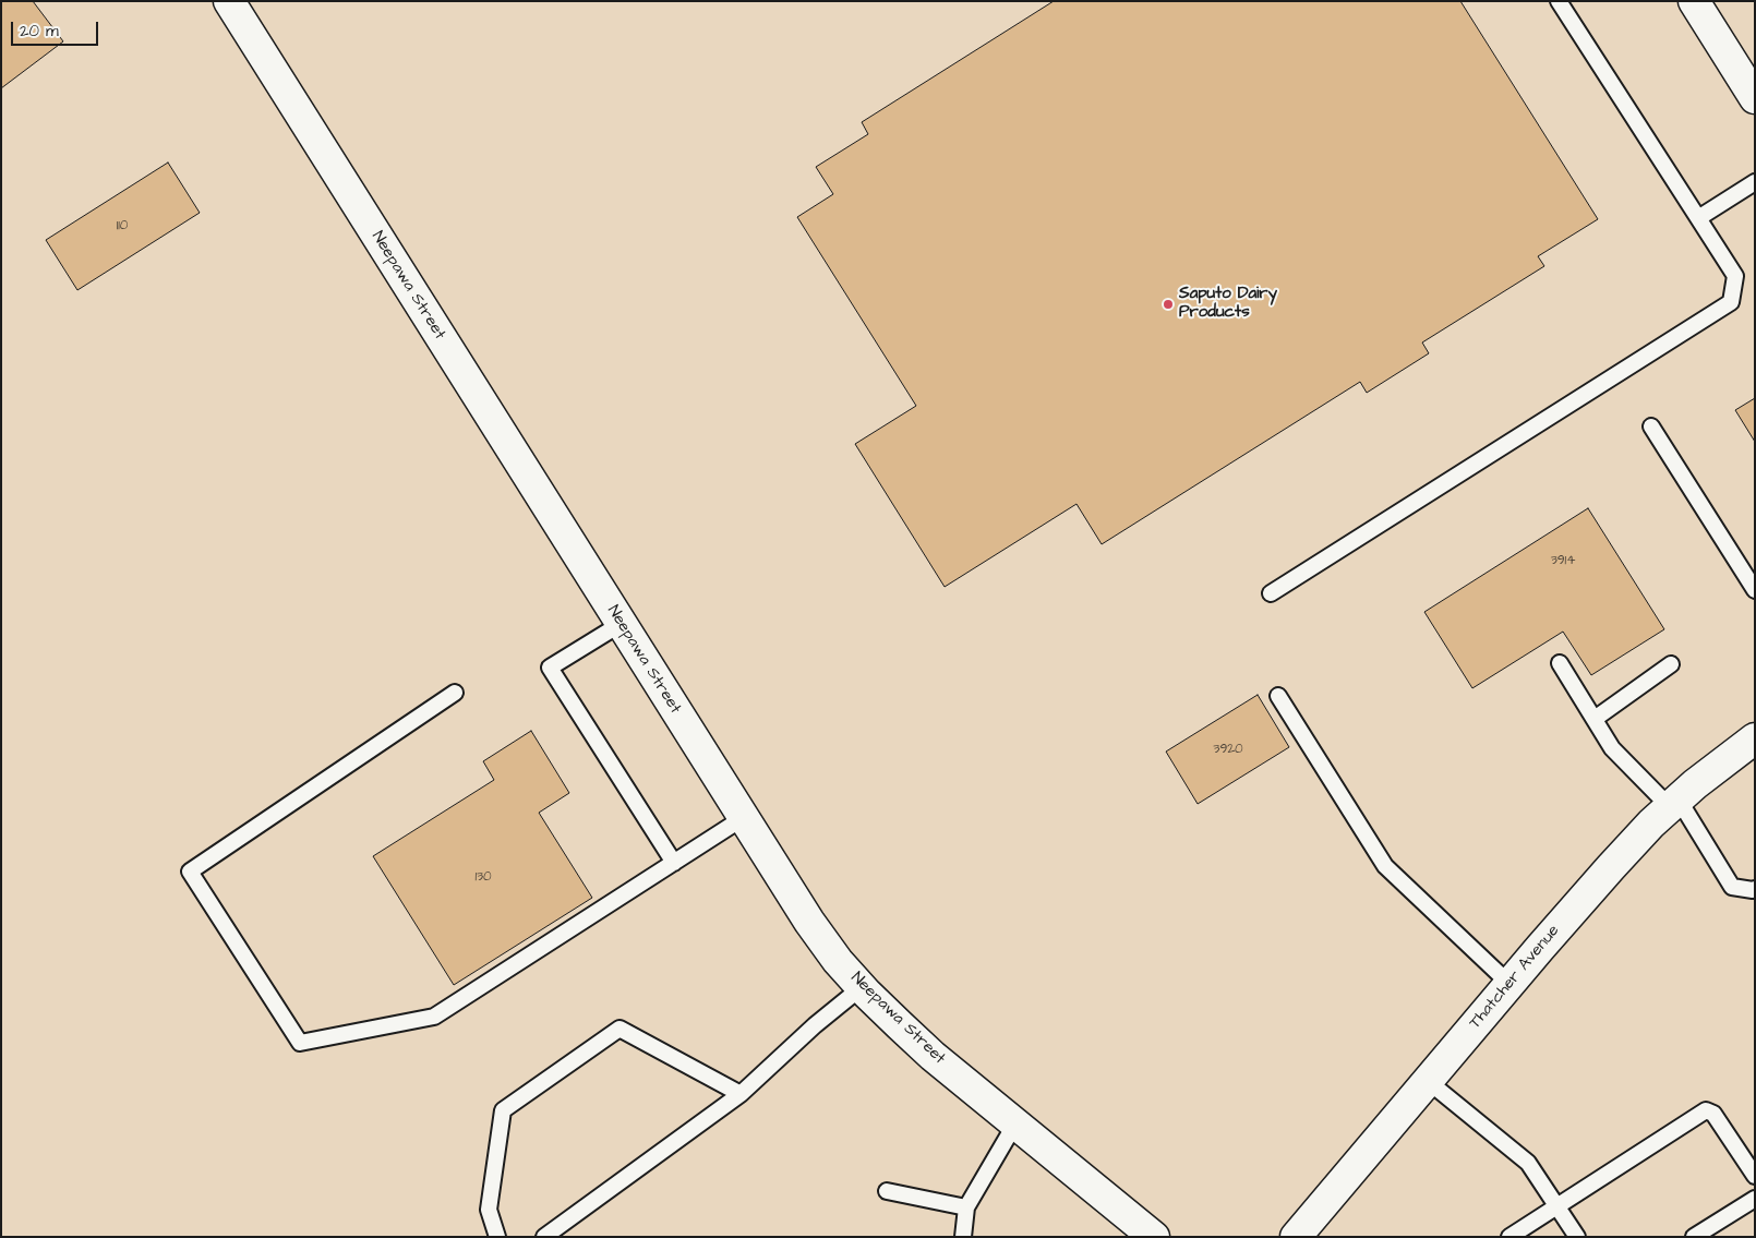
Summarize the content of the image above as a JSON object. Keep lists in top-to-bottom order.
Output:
{
  "streets": {
    "street": ["Neepawa Street", "Thatcher Avenue"]
  },
  "places": ["Saputo Dairy Products"],
  "house_numbers": [
    "110",
    "3914",
    "3920",
    "130"
  ],
  "scale_bar": "20 m"
}
